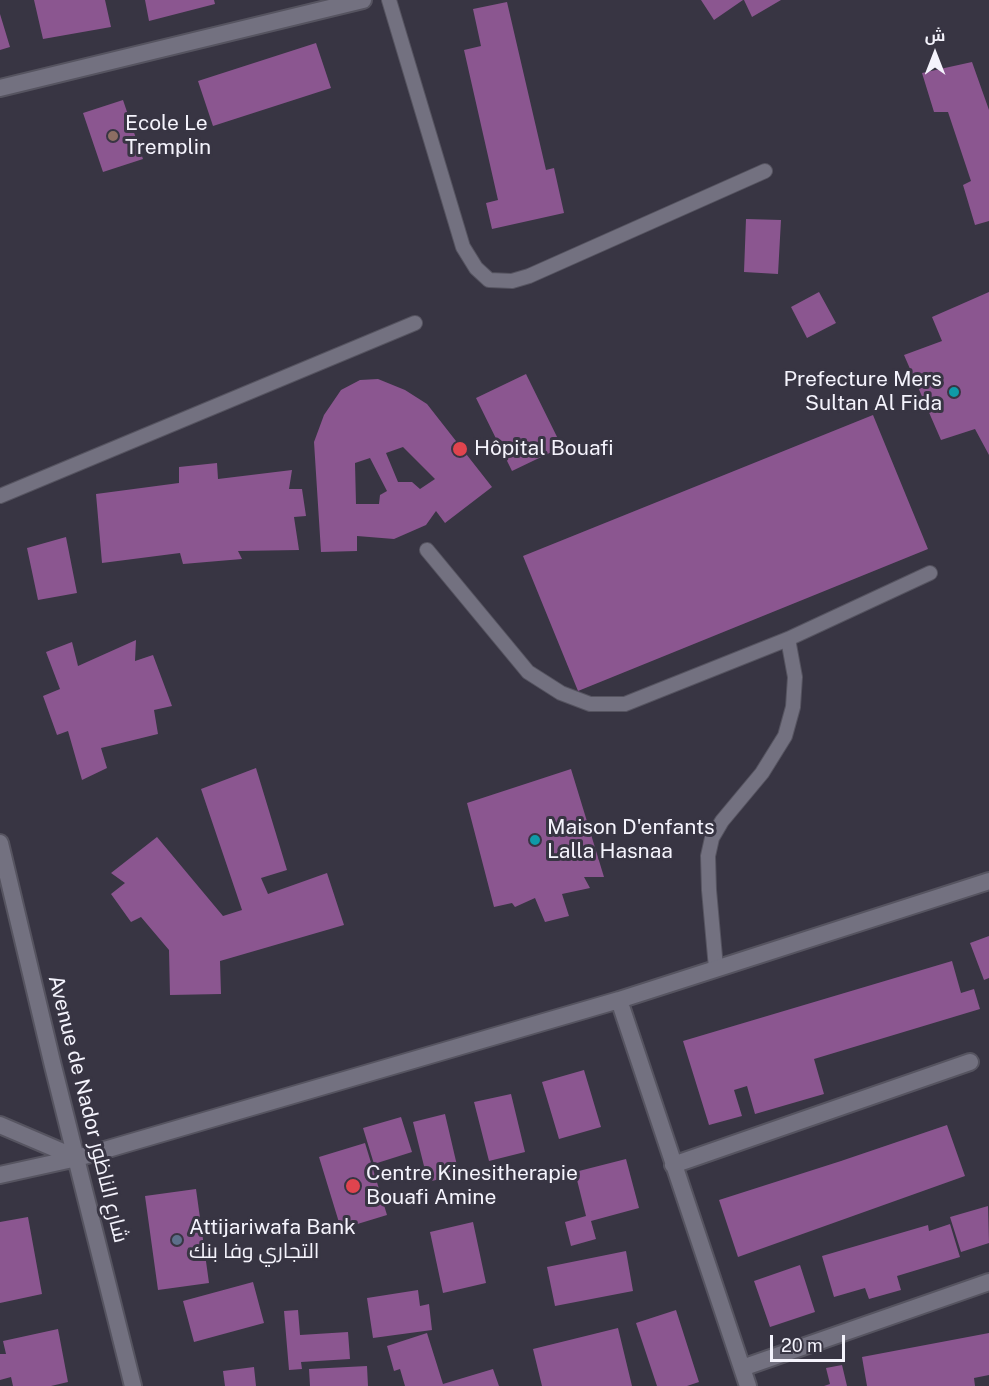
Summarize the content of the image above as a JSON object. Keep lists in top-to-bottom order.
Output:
{
  "streets": {
    "street": ["Avenue de Nador شارع الناظور"]
  },
  "places": [
    "Ecole Le Tremplin",
    "Prefecture Mers Sultan Al Fida",
    "Hôpital Bouafi",
    "Maison D'enfants Lalla Hasnaa",
    "Centre Kinesitherapie Bouafi Amine",
    "Attijariwafa Bank التجاري وفا بنك"
  ],
  "scale_bar": "20 m",
  "north": "top"
}
